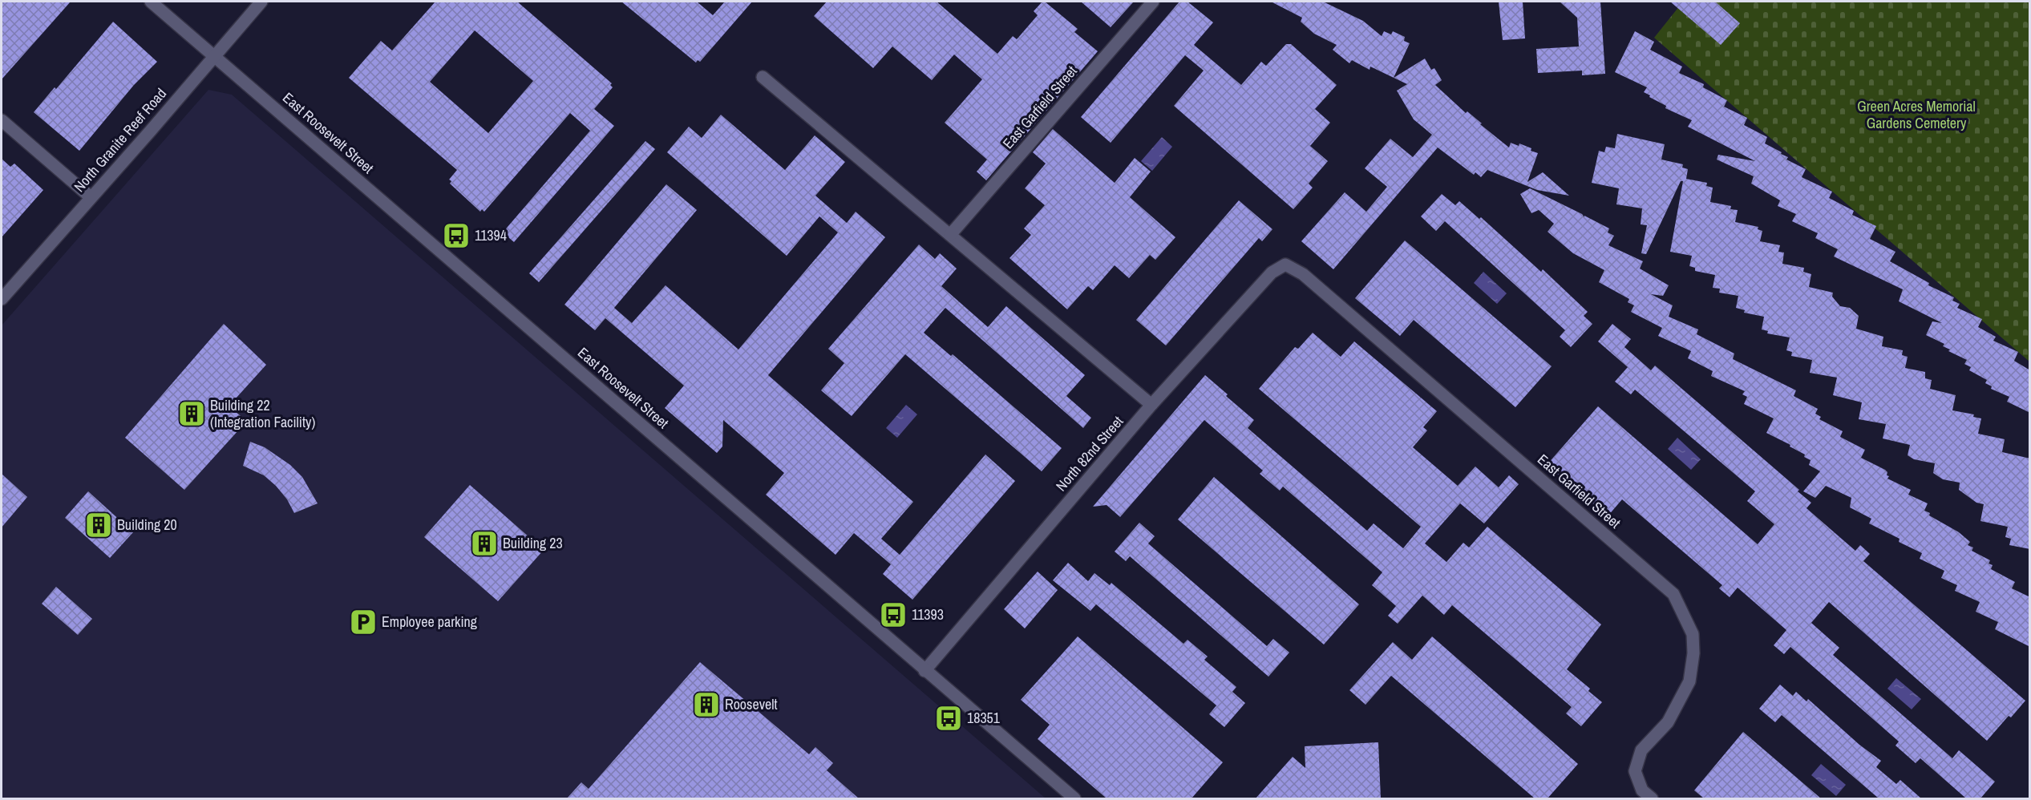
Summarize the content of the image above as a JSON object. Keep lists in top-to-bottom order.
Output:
{
  "streets": {
    "street": [
      "East Garfield Street",
      "East Roosevelt Street",
      "North Granite Reef Road",
      "North 82nd Street"
    ]
  },
  "crossings": [
    ["East Garfield Street", "North 82nd Street"],
    ["East Roosevelt Street", "North Granite Reef Road"],
    ["East Roosevelt Street", "North 82nd Street"]
  ],
  "parks": ["Green Acres Memorial Gardens Cemetery"],
  "places": {
    "bus stop": ["11394", "11393", "18351"],
    "building": [
      "Building 22 (Integration Facility)",
      "Building 20",
      "Building 23",
      "Roosevelt"
    ],
    "parking": ["Employee parking"]
  }
}
